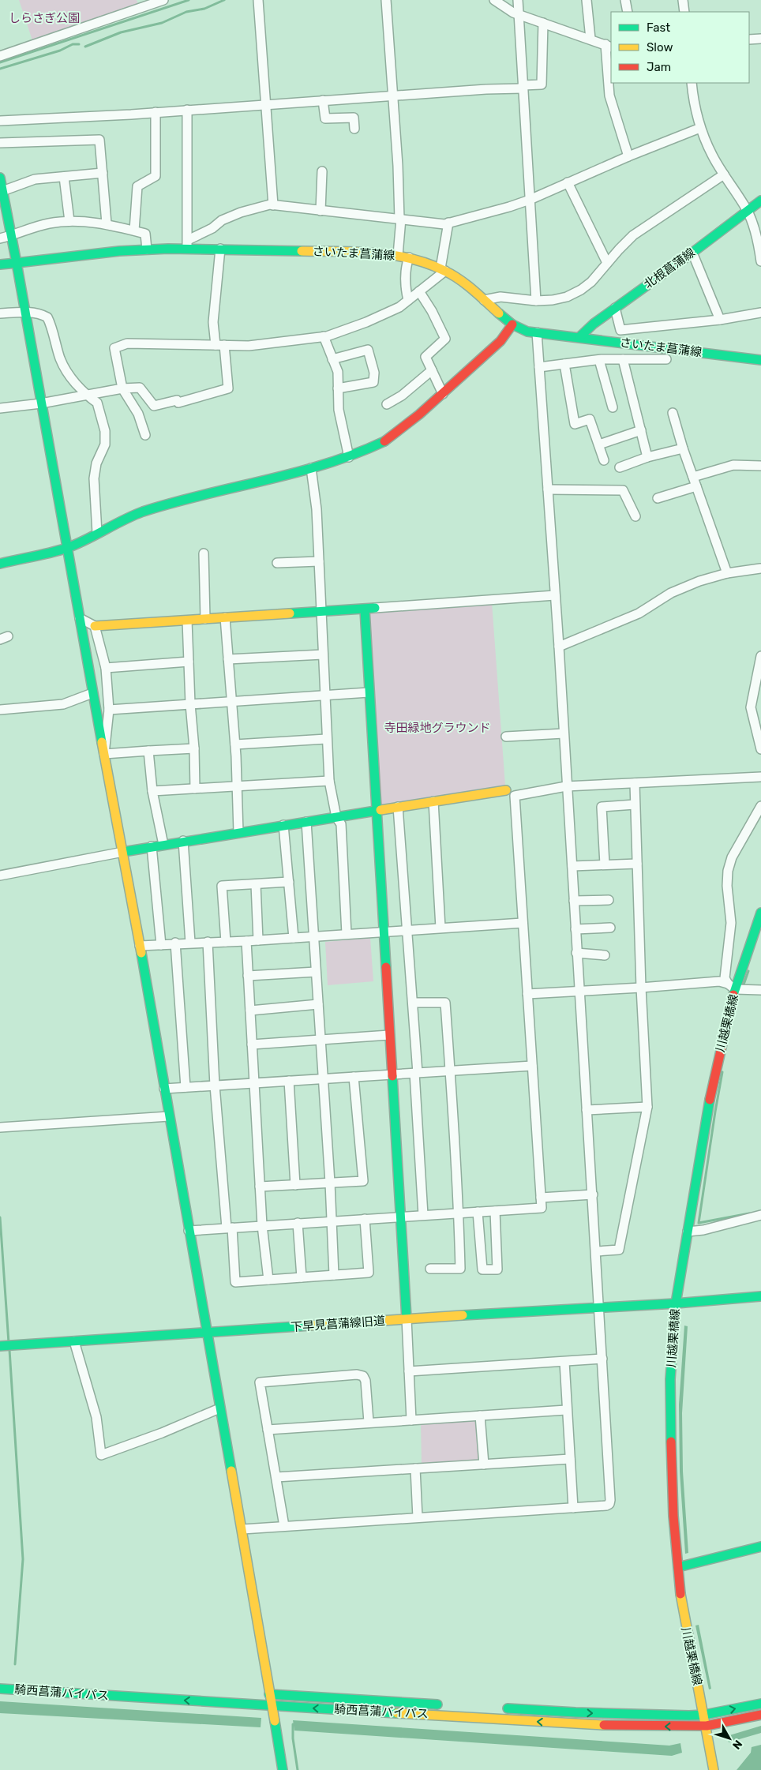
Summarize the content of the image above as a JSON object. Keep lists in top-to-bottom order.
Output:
{
  "streets": {
    "main road": [
      "さいたま菖蒲線",
      "北根菖蒲線",
      "川越栗橋線",
      "下早見菖蒲線旧道",
      "騎西菖蒲バイパス"
    ]
  },
  "crossings": [
    ["さいたま菖蒲線", "北根菖蒲線"],
    ["川越栗橋線", "下早見菖蒲線旧道"],
    ["川越栗橋線", "騎西菖蒲バイパス"]
  ],
  "parks": ["しらさぎ公園", "寺田緑地グラウンド"],
  "legend": ["Fast", "Slow", "Jam"],
  "north": "bottom right"
}
